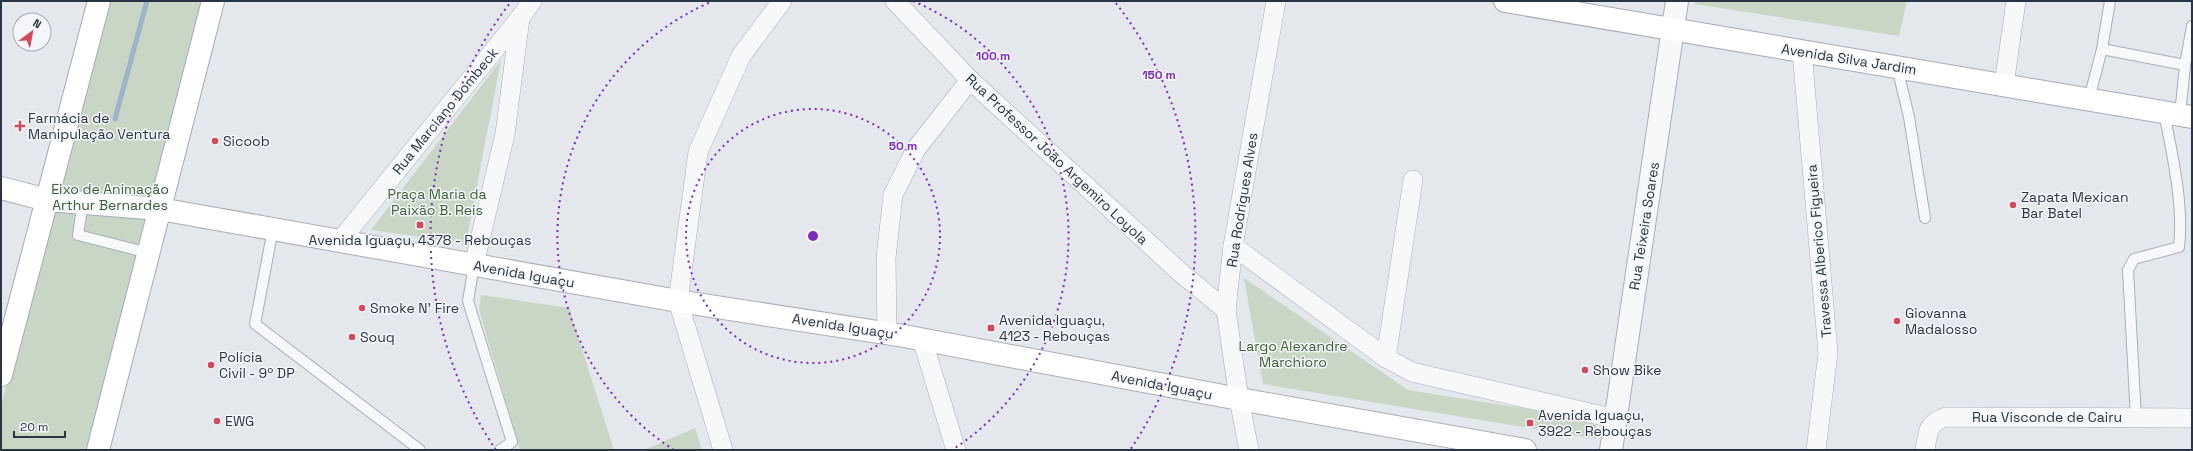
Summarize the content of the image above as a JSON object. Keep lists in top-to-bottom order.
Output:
{
  "streets": {
    "main road": ["Avenida Silva Jardim", "Avenida Iguaçu"],
    "street": [
      "Rua Marciano Dombeck",
      "Rua Professor João Argemiro Loyola",
      "Rua Rodrigues Alves",
      "Rua Teixeira Soares",
      "Travessa Alberico Figueira",
      "Rua Visconde de Cairu"
    ]
  },
  "crossings": [
    ["Avenida Silva Jardim", "Rua Teixeira Soares"],
    ["Avenida Silva Jardim", "Travessa Alberico Figueira"],
    ["Rua Marciano Dombeck", "Avenida Iguaçu"],
    ["Rua Professor João Argemiro Loyola", "Rua Rodrigues Alves"],
    ["Rua Rodrigues Alves", "Avenida Iguaçu"]
  ],
  "parks": ["Eixo de Animação Arthur Bernardes", "Praça Maria da Paixão B. Reis", "Largo Alexandre Marchioro"],
  "places": {
    "health": ["Farmácia de Manipulação Ventura"],
    "other": [
      "Sicoob",
      "Zapata Mexican Bar Batel",
      "Smoke N’ Fire",
      "Giovanna Madalosso",
      "Souq",
      "Polícia Civil - 9º DP",
      "Show Bike",
      "EWG"
    ],
    "transit": ["Avenida Iguaçu, 4378 - Rebouças", "Avenida Iguaçu, 4123 - Rebouças", "Avenida Iguaçu, 3922 - Rebouças"]
  },
  "scale_bar": "20 m",
  "north": "top right",
  "rings": ["100 m", "150 m", "50 m"]
}
